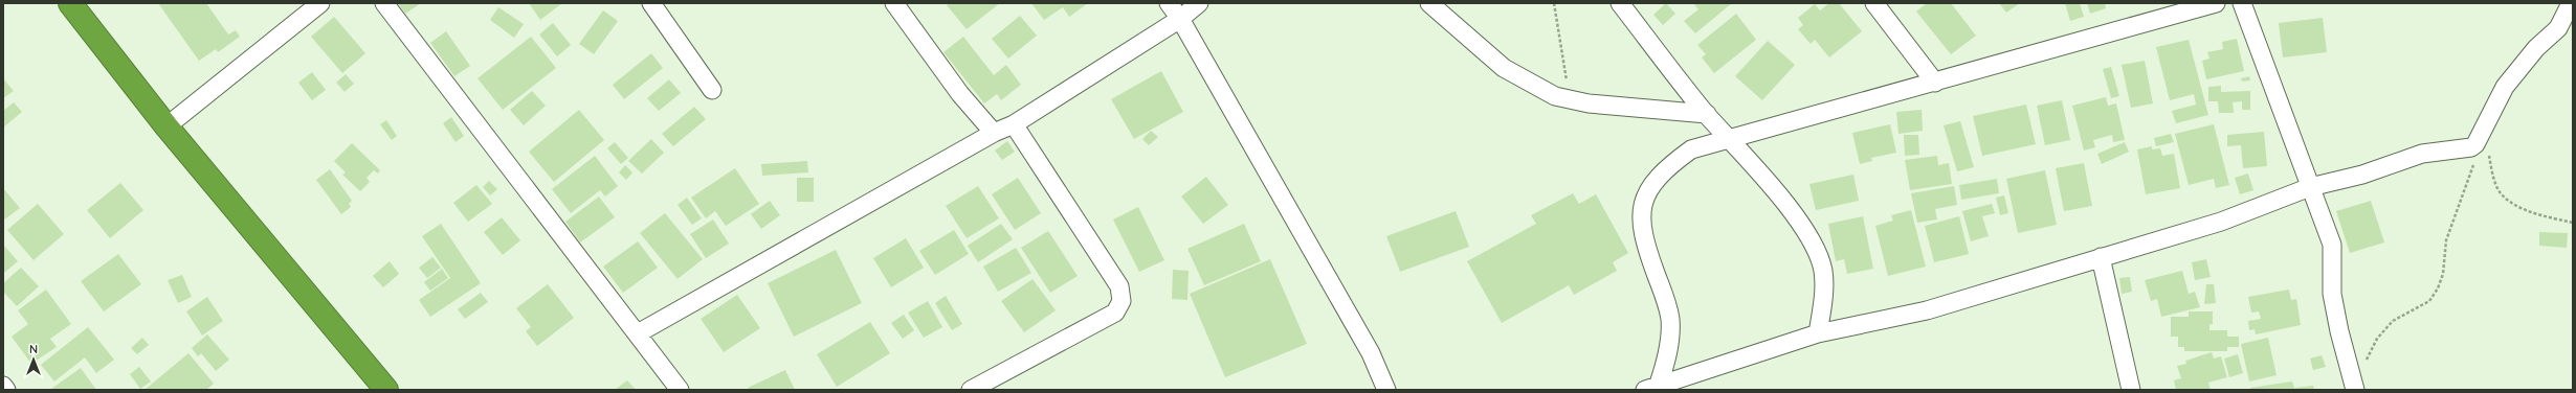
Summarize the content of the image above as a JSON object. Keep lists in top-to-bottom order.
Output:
{
  "north": "top"
}
